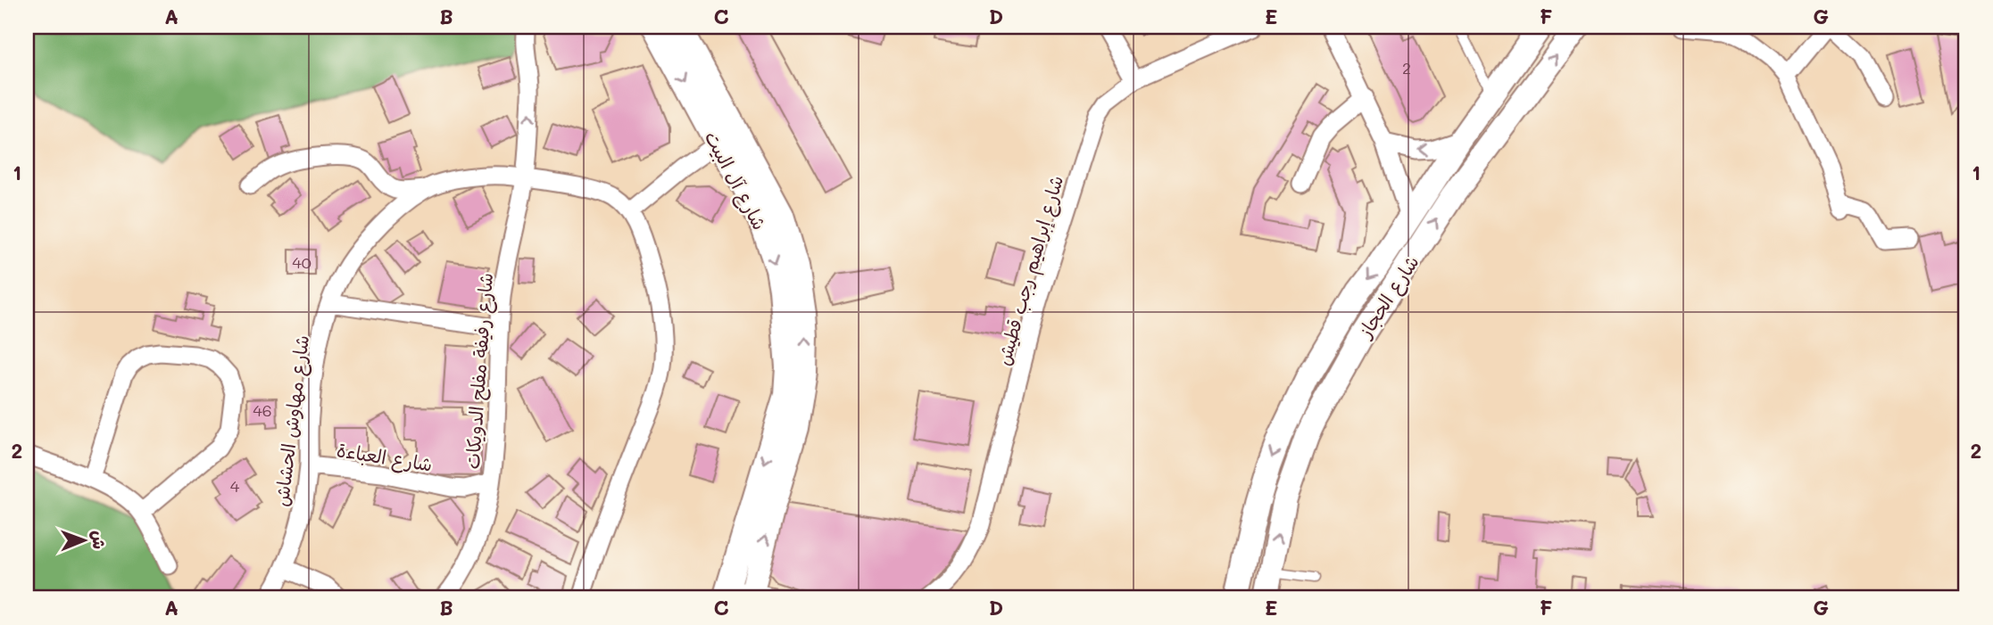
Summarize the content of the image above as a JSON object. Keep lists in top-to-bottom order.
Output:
{
  "streets": {
    "main road": ["شارع آل البيت", "شارع الحجاز"],
    "street": [
      "شارع إبراهيم رجب قطيش",
      "شارع رفيفة مفلح الدويكات",
      "شارع مهاوش الحشاش",
      "شارع العباءة"
    ]
  },
  "crossings": [
    ["شارع رفيفة مفلح الدويكات", "شارع مهاوش الحشاش"],
    ["شارع رفيفة مفلح الدويكات", "شارع العباءة"],
    ["شارع مهاوش الحشاش", "شارع العباءة"]
  ],
  "house_numbers": [
    "2",
    "40",
    "46",
    "4"
  ],
  "north": "right",
  "grid": {
    "columns": [
      "A",
      "B",
      "C",
      "D",
      "E",
      "F",
      "G"
    ],
    "rows": ["1", "2"]
  }
}
